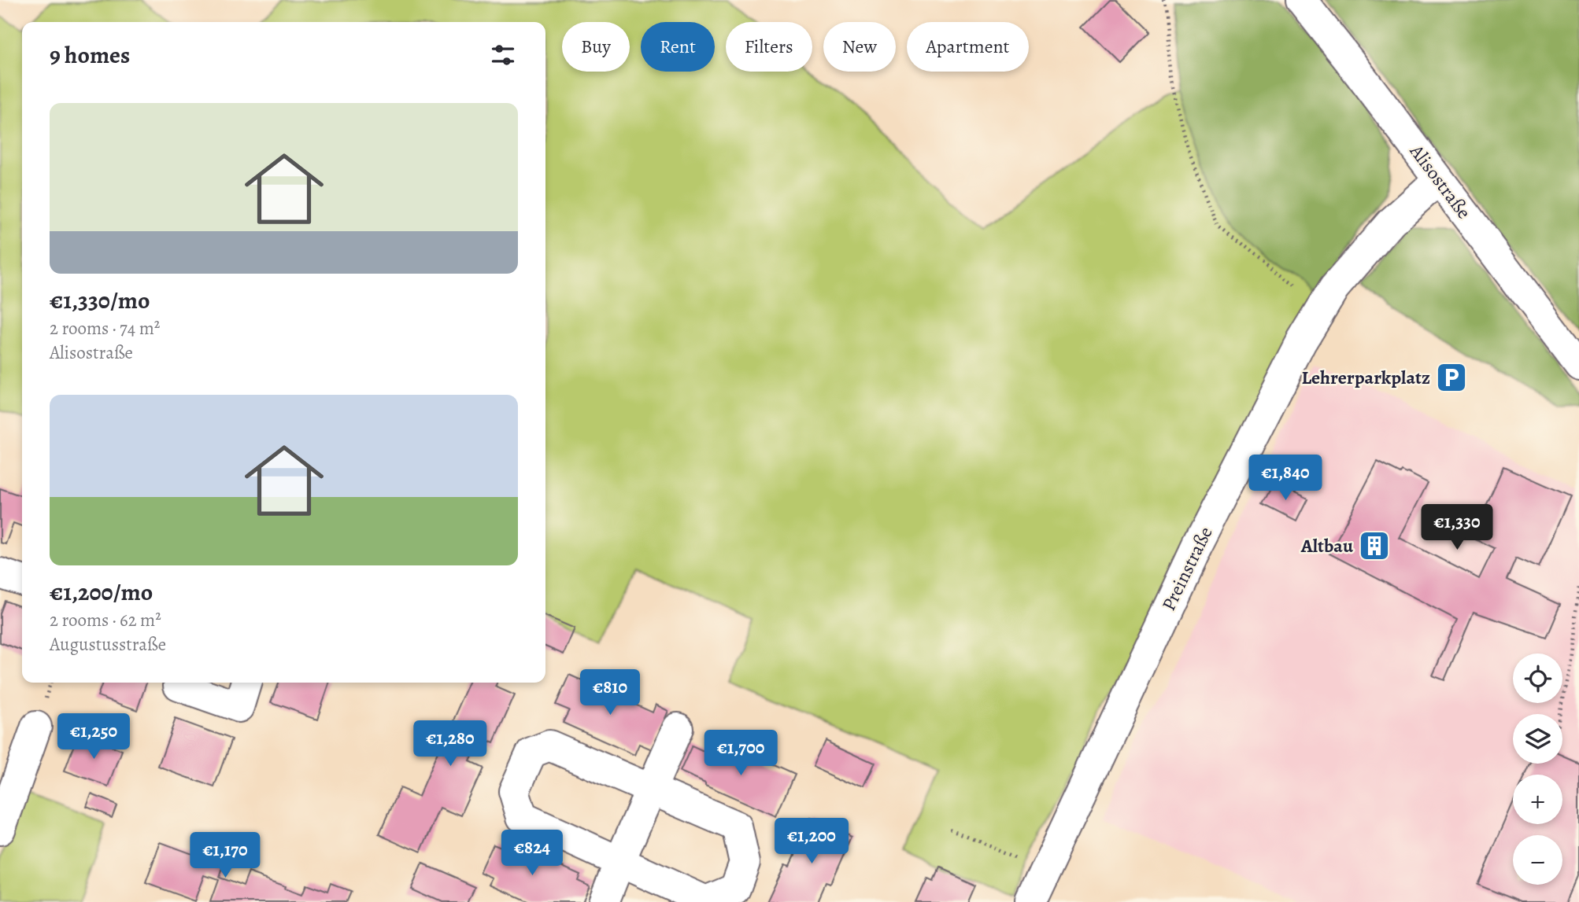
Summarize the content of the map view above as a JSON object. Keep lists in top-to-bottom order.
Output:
{
  "streets": {
    "street": ["Alisostraße", "Preinstraße"]
  },
  "crossings": [
    ["Alisostraße", "Preinstraße"]
  ],
  "places": {
    "parking": ["Lehrerparkplatz"],
    "building": ["Altbau"]
  },
  "page": {
    "chip": [
      "Buy",
      "Rent",
      "Filters",
      "New",
      "Apartment"
    ],
    "heading": "9 homes",
    "list": [
      {
        "name": "€1,330/mo",
        "note": "2 rooms · 74 m² · Alisostraße"
      },
      {
        "name": "€1,200/mo",
        "note": "2 rooms · 62 m² · Augustusstraße"
      }
    ],
    "price": [
      "€1,840",
      "€1,330",
      "€810",
      "€1,250",
      "€1,280",
      "€1,700",
      "€1,200",
      "€824",
      "€1,170"
    ],
    "map_buttons": ["+", "−"]
  }
}
